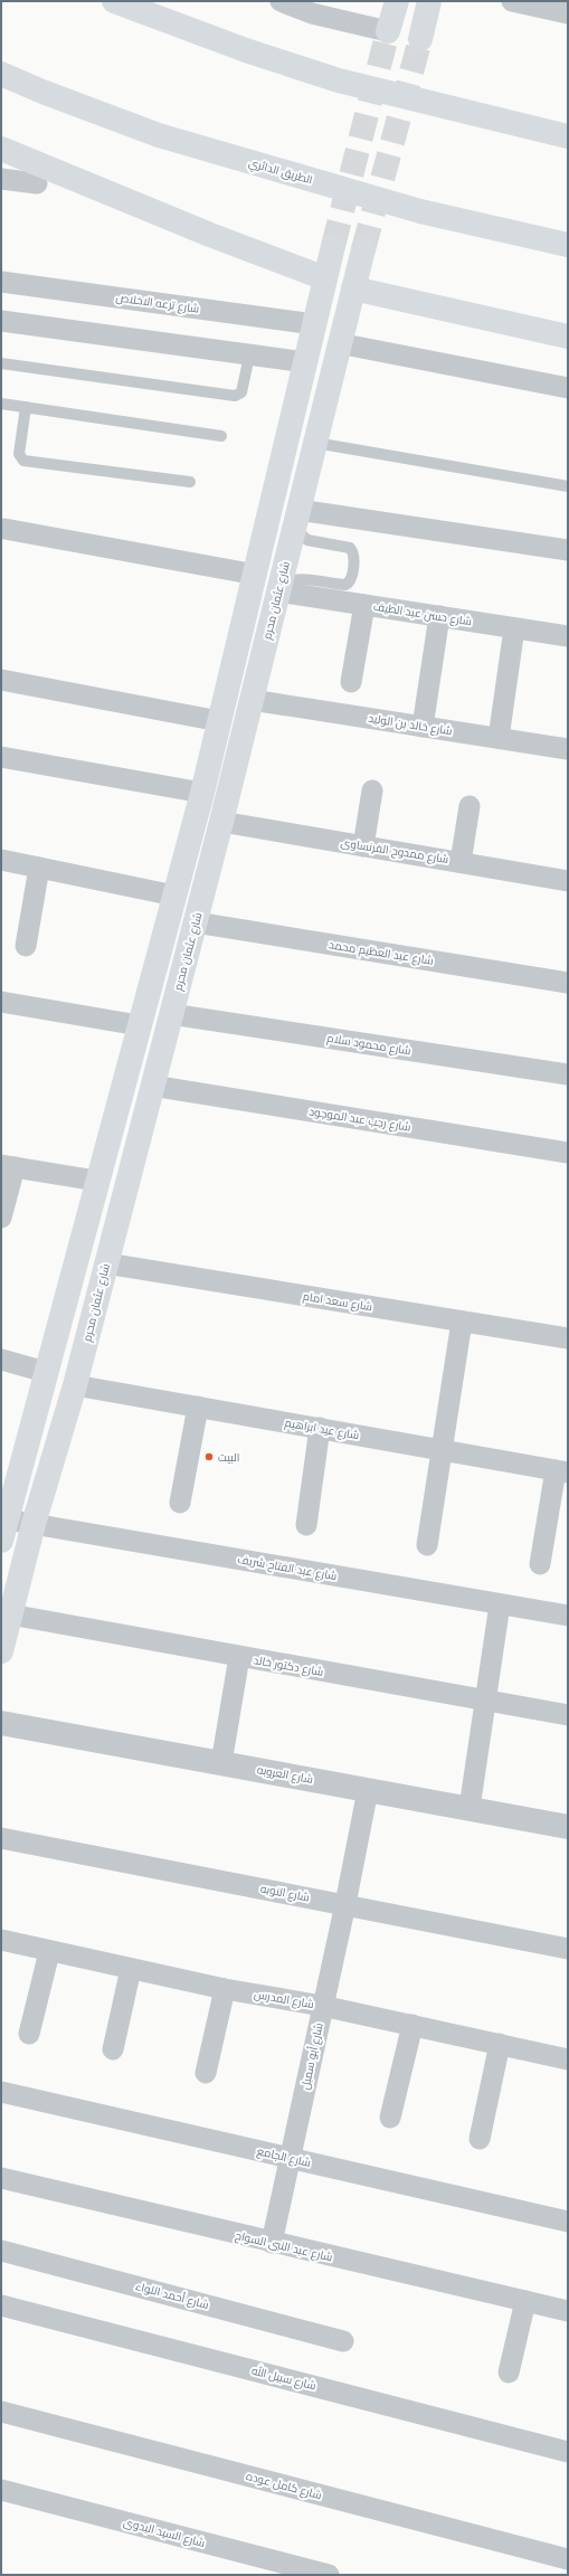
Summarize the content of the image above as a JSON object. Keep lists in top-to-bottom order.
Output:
{
  "streets": {
    "main road": ["الطريق الدائري", "شارع عثمان محرم"],
    "street": [
      "شارع ترعه الاخلاص",
      "شارع حسن عبد الطيف",
      "شارع خالد بن الوليد",
      "شارع ممدوح الفرنساوى",
      "شارع عبد العظيم محمد",
      "شارع محمود سلام",
      "شارع رجب عبد الموجود",
      "شارع سعد امام",
      "شارع عيد ابراهيم",
      "شارع عبد الفتاح شريف",
      "شارع دكتور خالد",
      "شارع العروبه",
      "شارع النوبه",
      "شارع المدرس",
      "شارع أبو سمبل",
      "شارع الجامع",
      "شارع عبد النبى السواح",
      "شارع أحمد اللواء",
      "شارع سبيل الله",
      "شارع كامل عوده",
      "شارع السيد البدوى"
    ]
  },
  "crossings": [
    ["شارع عثمان محرم", "شارع حسن عبد الطيف"],
    ["شارع عثمان محرم", "شارع خالد بن الوليد"],
    ["شارع عثمان محرم", "شارع ممدوح الفرنساوى"],
    ["شارع عثمان محرم", "شارع عبد العظيم محمد"],
    ["شارع عثمان محرم", "شارع محمود سلام"],
    ["شارع عثمان محرم", "شارع رجب عبد الموجود"],
    ["شارع عثمان محرم", "شارع سعد امام"],
    ["شارع عثمان محرم", "شارع عيد ابراهيم"],
    ["شارع عثمان محرم", "شارع عبد الفتاح شريف"],
    ["شارع عثمان محرم", "شارع دكتور خالد"],
    ["شارع العروبه", "شارع أبو سمبل"],
    ["شارع النوبه", "شارع أبو سمبل"],
    ["شارع المدرس", "شارع أبو سمبل"],
    ["شارع أبو سمبل", "شارع الجامع"],
    ["شارع أبو سمبل", "شارع عبد النبى السواح"]
  ],
  "places": ["البيت"]
}
